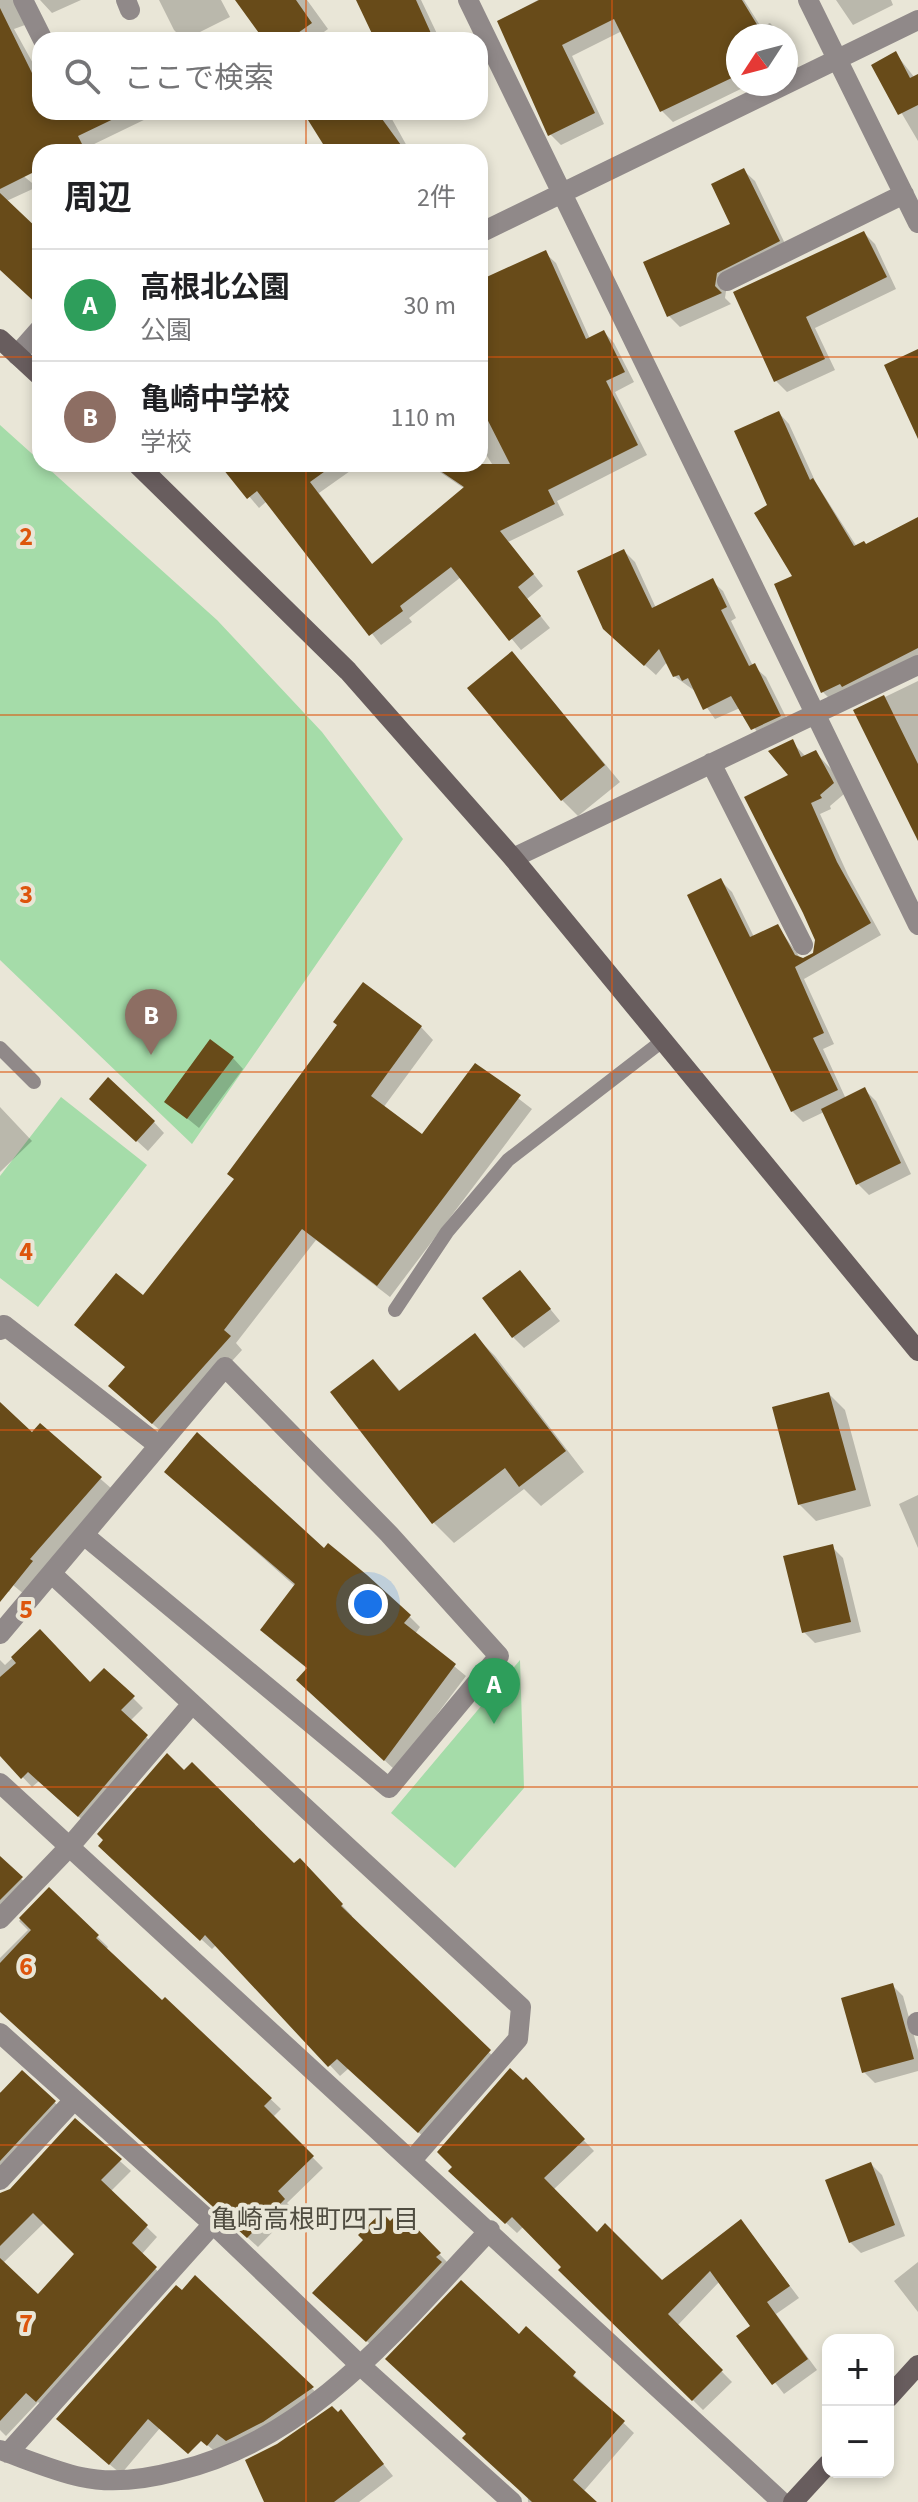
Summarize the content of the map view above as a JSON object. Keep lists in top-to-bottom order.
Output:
{
  "districts": ["亀崎高根町四丁目"],
  "north": "bottom left",
  "page": {
    "search": "ここで検索",
    "heading": ["周辺", "2件"],
    "list": [
      {
        "mark": "A",
        "name": "高根北公園",
        "note": "公園",
        "value": "30 m"
      },
      {
        "mark": "B",
        "name": "亀崎中学校",
        "note": "学校",
        "value": "110 m"
      }
    ],
    "pins": ["B", "A"],
    "map_buttons": ["+", "−"]
  },
  "grid": {
    "rows": [
      "2",
      "3",
      "4",
      "5",
      "6",
      "7"
    ]
  }
}
